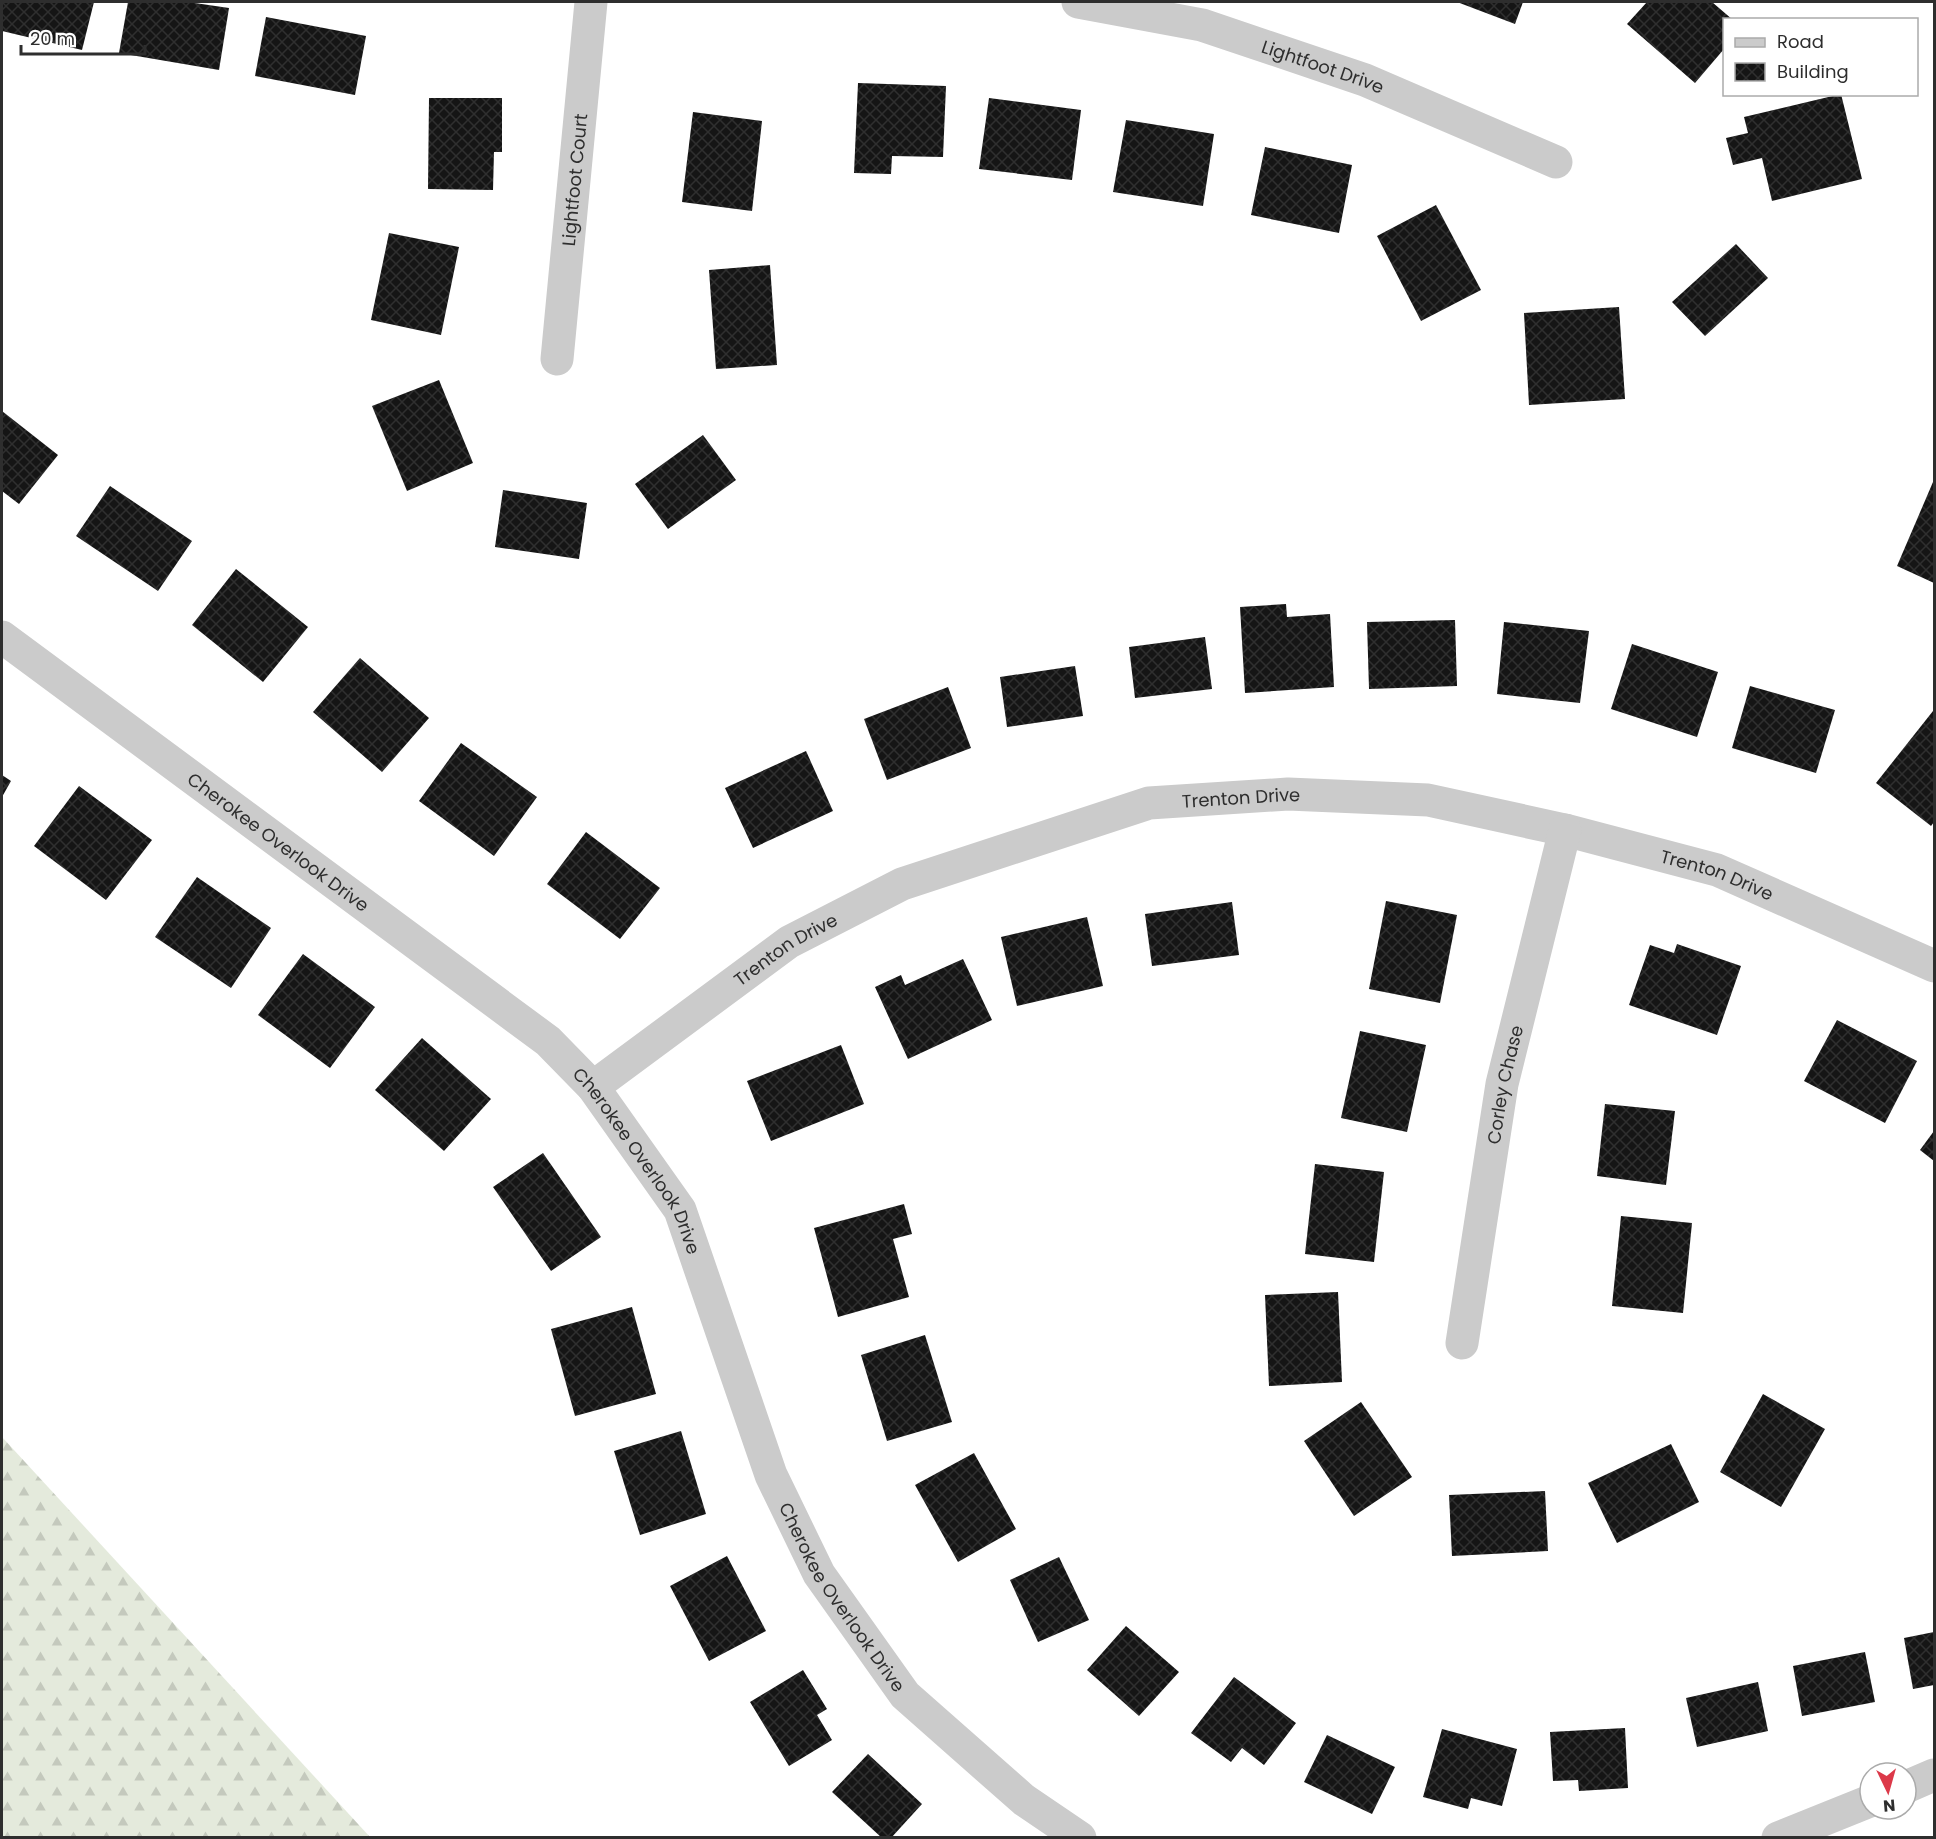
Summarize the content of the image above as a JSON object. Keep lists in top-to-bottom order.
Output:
{
  "streets": {
    "street": [
      "Lightfoot Drive",
      "Lightfoot Court",
      "Trenton Drive",
      "Cherokee Overlook Drive",
      "Corley Chase"
    ]
  },
  "crossings": [
    ["Trenton Drive", "Cherokee Overlook Drive"],
    ["Trenton Drive", "Corley Chase"]
  ],
  "legend": ["Road", "Building"],
  "scale_bar": "20 m",
  "north": "bottom"
}
